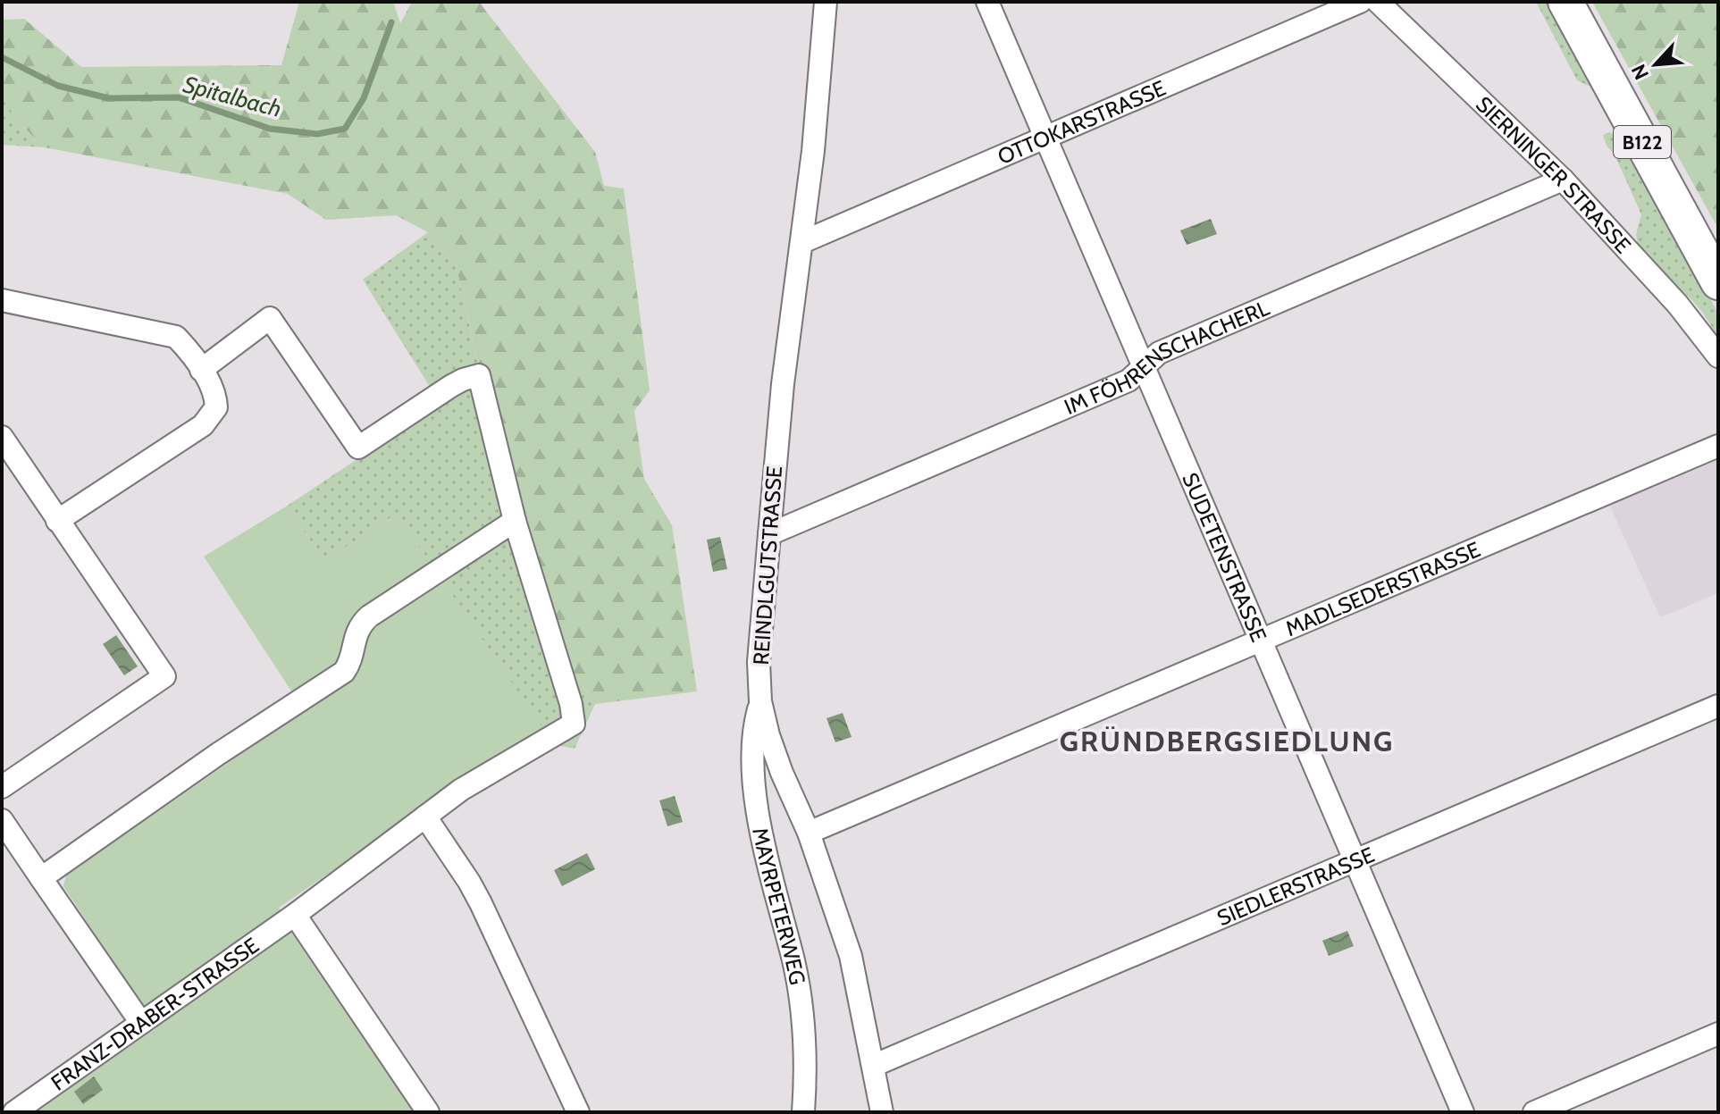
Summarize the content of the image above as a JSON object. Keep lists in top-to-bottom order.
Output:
{
  "streets": {
    "main road": ["B122"],
    "street": [
      "OTTOKARSTRASSE",
      "SIERNINGER STRASSE",
      "IM FÖHRENSCHACHERL",
      "SUDETENSTRASSE",
      "REINDLGUTSTRASSE",
      "MADLSEDERSTRASSE",
      "SIEDLERSTRASSE",
      "MAYRPETERWEG",
      "FRANZ-DRABER-STRASSE"
    ]
  },
  "crossings": [
    ["OTTOKARSTRASSE", "SUDETENSTRASSE"],
    ["OTTOKARSTRASSE", "REINDLGUTSTRASSE"],
    ["SIERNINGER STRASSE", "IM FÖHRENSCHACHERL"],
    ["IM FÖHRENSCHACHERL", "SUDETENSTRASSE"],
    ["IM FÖHRENSCHACHERL", "REINDLGUTSTRASSE"],
    ["SUDETENSTRASSE", "MADLSEDERSTRASSE"],
    ["SUDETENSTRASSE", "SIEDLERSTRASSE"],
    ["REINDLGUTSTRASSE", "MADLSEDERSTRASSE"],
    ["REINDLGUTSTRASSE", "SIEDLERSTRASSE"],
    ["REINDLGUTSTRASSE", "MAYRPETERWEG"]
  ],
  "districts": ["GRÜNDBERGSIEDLUNG"],
  "water": ["Spitalbach"],
  "north": "bottom left"
}
